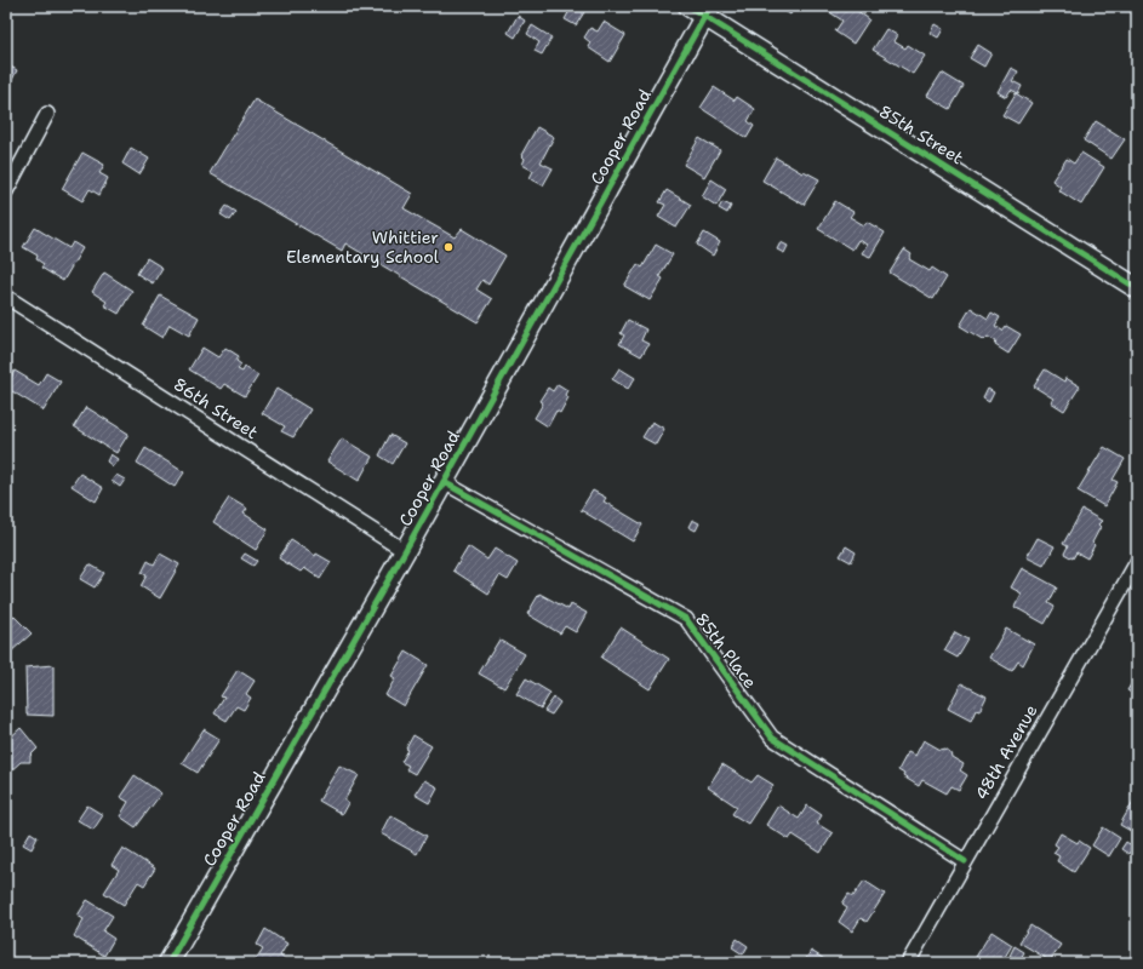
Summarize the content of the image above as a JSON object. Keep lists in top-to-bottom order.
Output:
{
  "streets": {
    "street": [
      "85th Street",
      "Cooper Road",
      "86th Street",
      "85th Place",
      "48th Avenue"
    ]
  },
  "crossings": [
    ["85th Street", "Cooper Road"],
    ["Cooper Road", "86th Street"],
    ["Cooper Road", "85th Place"],
    ["85th Place", "48th Avenue"]
  ],
  "places": ["Whittier Elementary School"]
}
